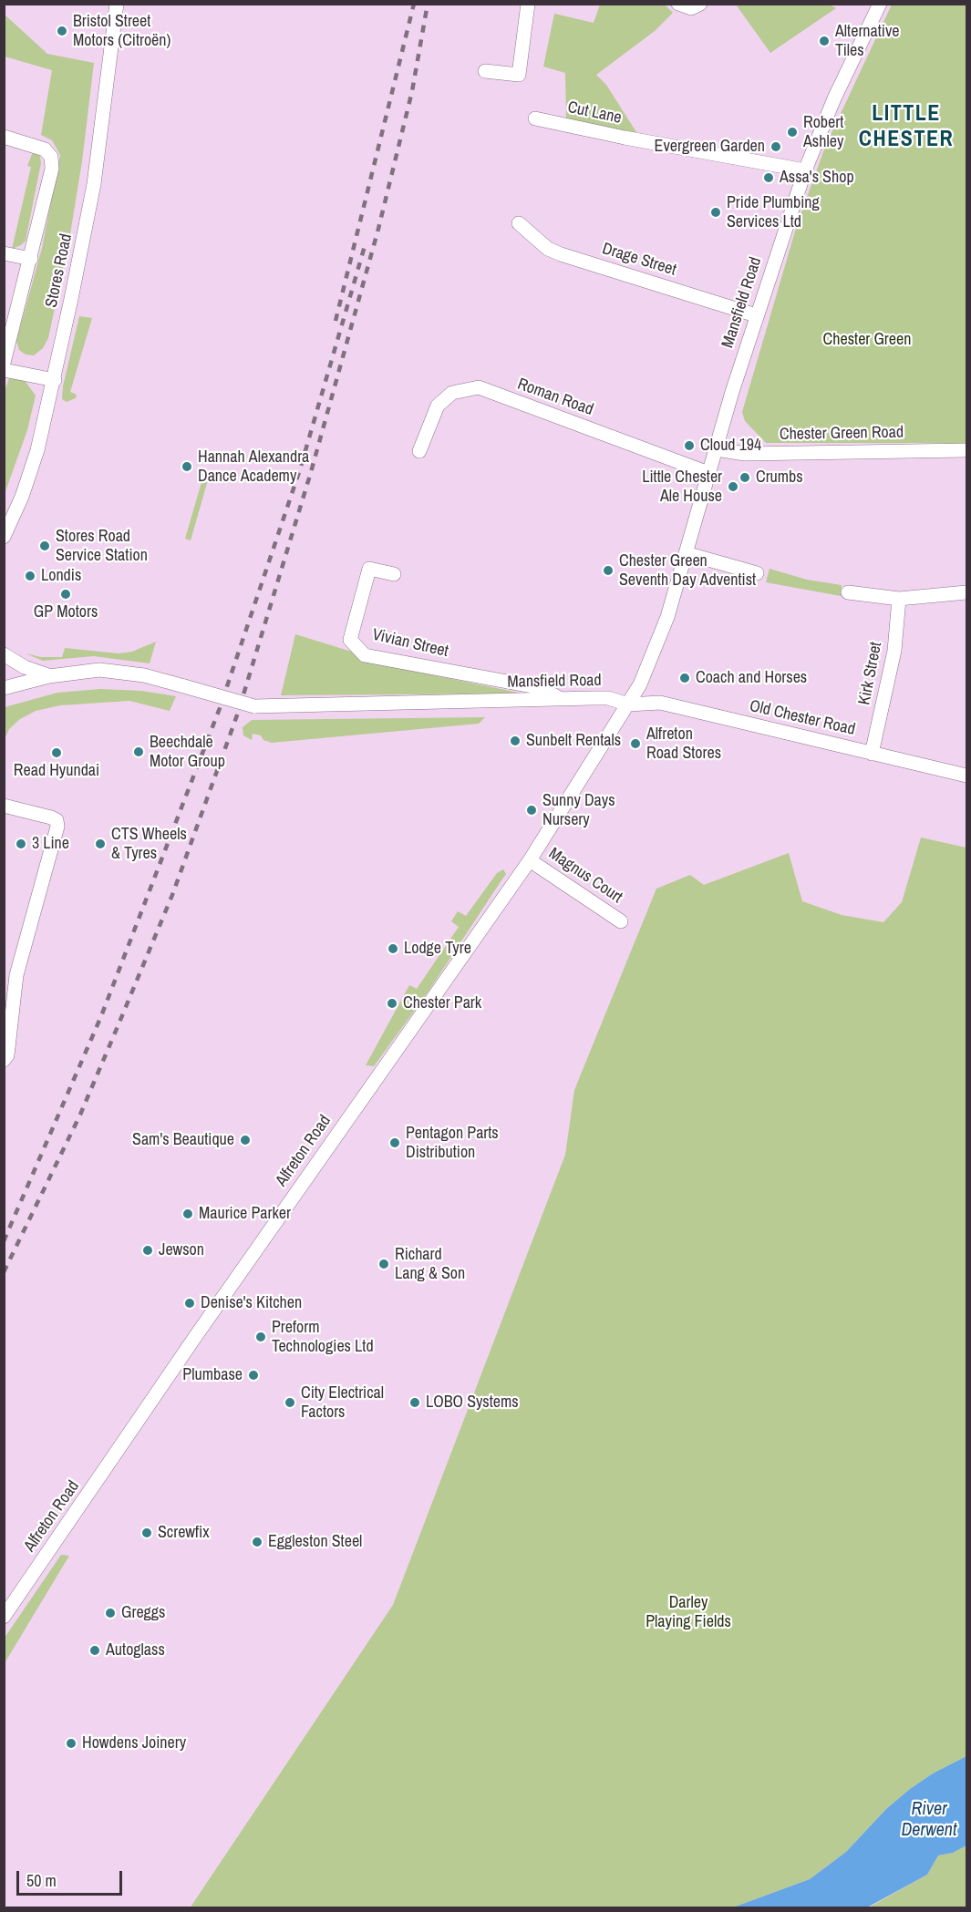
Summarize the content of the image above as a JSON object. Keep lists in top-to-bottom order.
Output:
{
  "streets": {
    "street": [
      "Cut Lane",
      "Drage Street",
      "Stores Road",
      "Mansfield Road",
      "Roman Road",
      "Chester Green Road",
      "Vivian Street",
      "Kirk Street",
      "Old Chester Road",
      "Magnus Court",
      "Alfreton Road"
    ]
  },
  "crossings": [
    ["Cut Lane", "Mansfield Road"],
    ["Drage Street", "Mansfield Road"],
    ["Mansfield Road", "Roman Road"],
    ["Mansfield Road", "Chester Green Road"],
    ["Mansfield Road", "Vivian Street"],
    ["Mansfield Road", "Old Chester Road"],
    ["Mansfield Road", "Alfreton Road"],
    ["Kirk Street", "Old Chester Road"],
    ["Old Chester Road", "Alfreton Road"],
    ["Magnus Court", "Alfreton Road"]
  ],
  "districts": ["LITTLE CHESTER"],
  "water": ["River Derwent"],
  "parks": ["Chester Green", "Darley Playing Fields"],
  "places": [
    "Bristol Street Motors (Citroën)",
    "Alternative Tiles",
    "Robert Ashley",
    "Evergreen Garden",
    "Assa's Shop",
    "Pride Plumbing Services Ltd",
    "Cloud 194",
    "Hannah Alexandra Dance Academy",
    "Crumbs",
    "Little Chester Ale House",
    "Stores Road Service Station",
    "Chester Green Seventh Day Adventist",
    "Londis",
    "GP Motors",
    "Coach and Horses",
    "Sunbelt Rentals",
    "Alfreton Road Stores",
    "Beechdale Motor Group",
    "Read Hyundai",
    "Sunny Days Nursery",
    "3 Line",
    "CTS Wheels & Tyres",
    "Lodge Tyre",
    "Chester Park",
    "Sam's Beautique",
    "Pentagon Parts Distribution",
    "Maurice Parker",
    "Jewson",
    "Richard Lang & Son",
    "Denise's Kitchen",
    "Preform Technologies Ltd",
    "Plumbase",
    "City Electrical Factors",
    "LOBO Systems",
    "Screwfix",
    "Eggleston Steel",
    "Greggs",
    "Autoglass",
    "Howdens Joinery"
  ],
  "scale_bar": "50 m"
}
